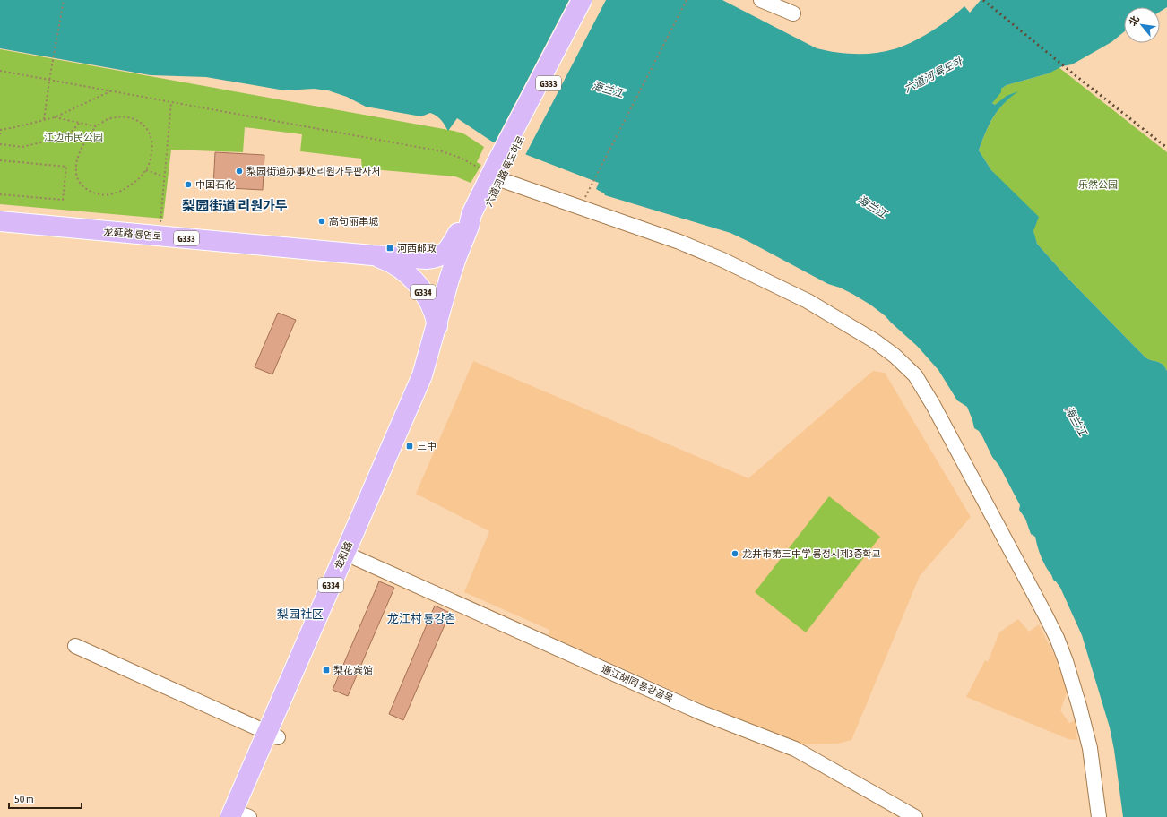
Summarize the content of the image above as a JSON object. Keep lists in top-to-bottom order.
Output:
{
  "streets": {
    "highway": [
      "G333",
      "六道河路 륙도하로",
      "龙延路 룡연로",
      "G334",
      "龙和路"
    ],
    "street": ["通江胡同 통강골목"]
  },
  "crossings": [
    ["六道河路 륙도하로", "龙延路 룡연로"],
    ["六道河路 륙도하로", "龙和路"],
    ["龙延路 룡연로", "龙和路"],
    ["龙和路", "通江胡同 통강골목"]
  ],
  "districts": ["梨园街道 리원가두", "梨园社区", "龙江村 룡강촌"],
  "water": ["六道河 륙도하", "海兰江"],
  "parks": ["江边市民公园", "乐然公园"],
  "places": {
    "other": [
      "梨园街道办事处 리원가두판사처",
      "中国石化",
      "高句丽串城",
      "龙井市第三中学 룡정시제3중학교"
    ],
    "transit": ["河西邮政", "三中", "梨花宾馆"]
  },
  "scale_bar": "50 m",
  "north": "top left"
}
